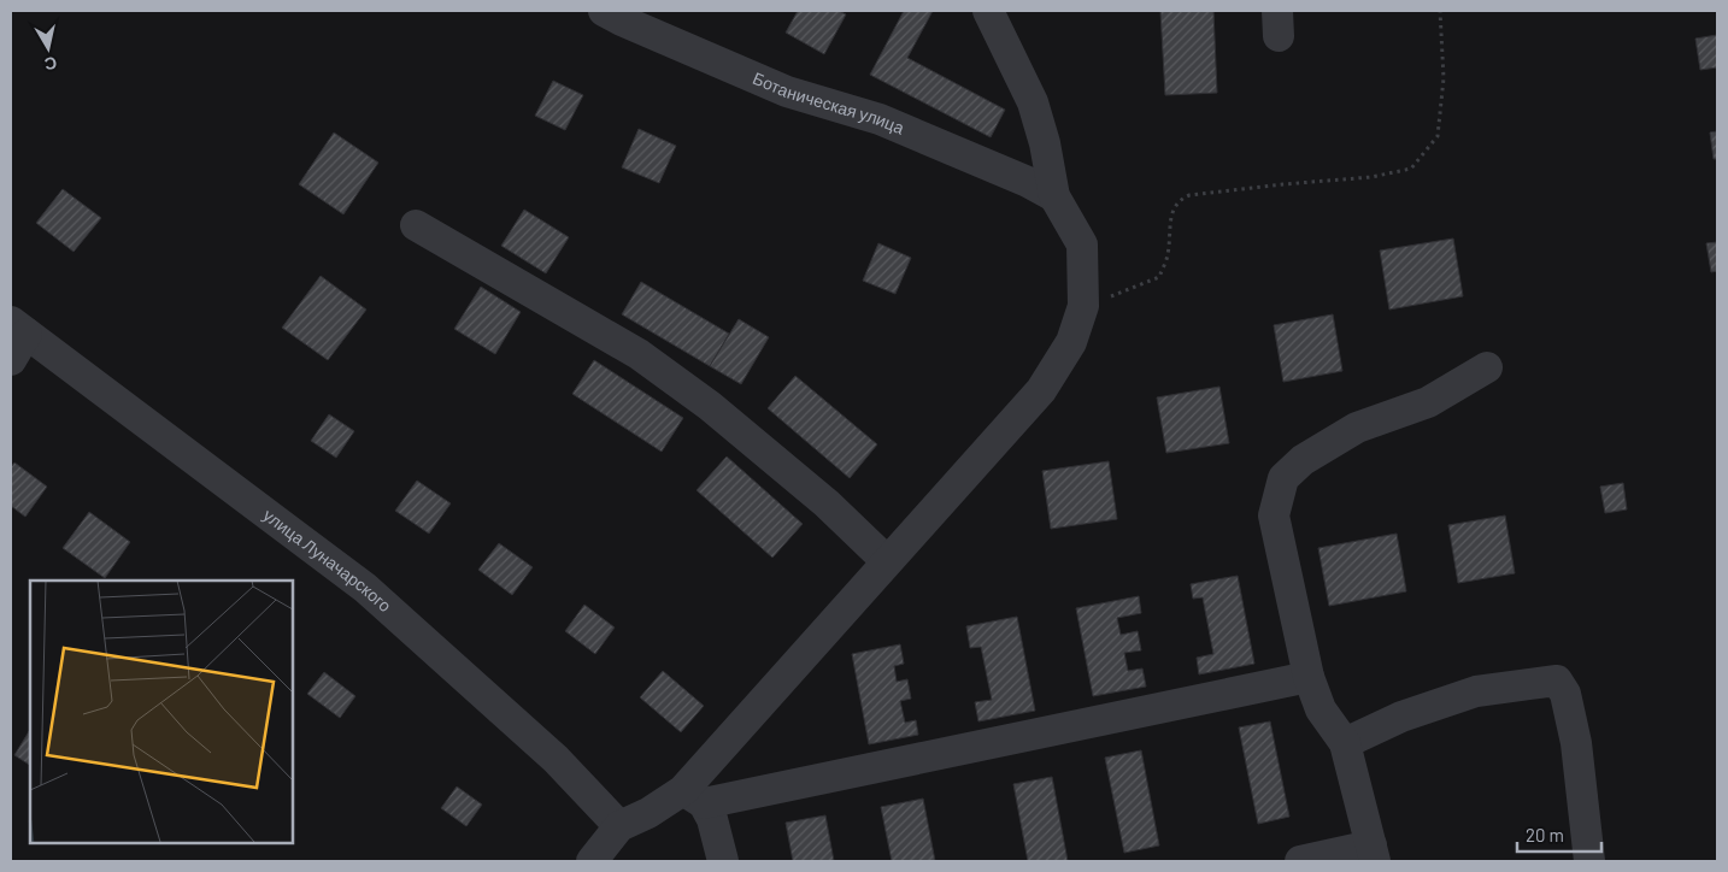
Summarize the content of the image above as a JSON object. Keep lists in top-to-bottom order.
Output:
{
  "streets": {
    "street": ["Ботаническая улица", "улица Луначарского"]
  },
  "scale_bar": "20 m",
  "north": "bottom"
}
